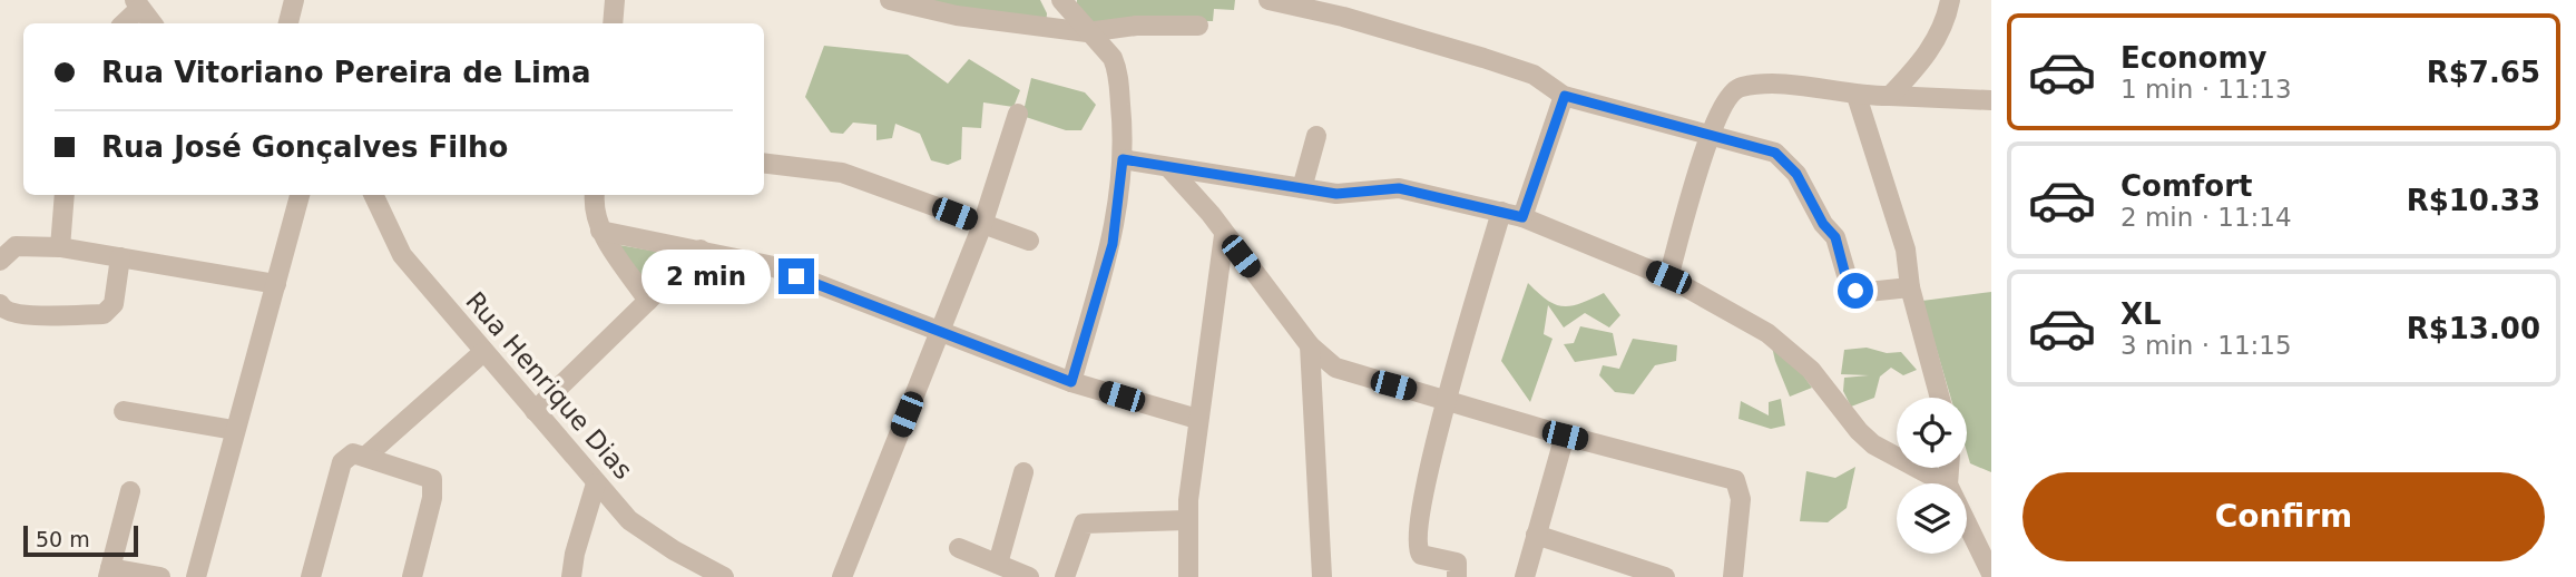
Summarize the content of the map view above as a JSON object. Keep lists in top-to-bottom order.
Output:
{
  "streets": {
    "street": ["Rua Henrique Dias"]
  },
  "scale_bar": "50 m",
  "page": {
    "list": [
      {
        "name": "Economy",
        "note": "1 min · 11:13",
        "value": "R$7.65"
      },
      {
        "name": "Comfort",
        "note": "2 min · 11:14",
        "value": "R$10.33"
      },
      {
        "name": "XL",
        "note": "3 min · 11:15",
        "value": "R$13.00"
      }
    ],
    "banner": ["Rua Vitoriano Pereira de Lima", "Rua José Gonçalves Filho"],
    "bubble": "2 min",
    "buttons": "Confirm",
    "scale": "50 m"
  }
}
